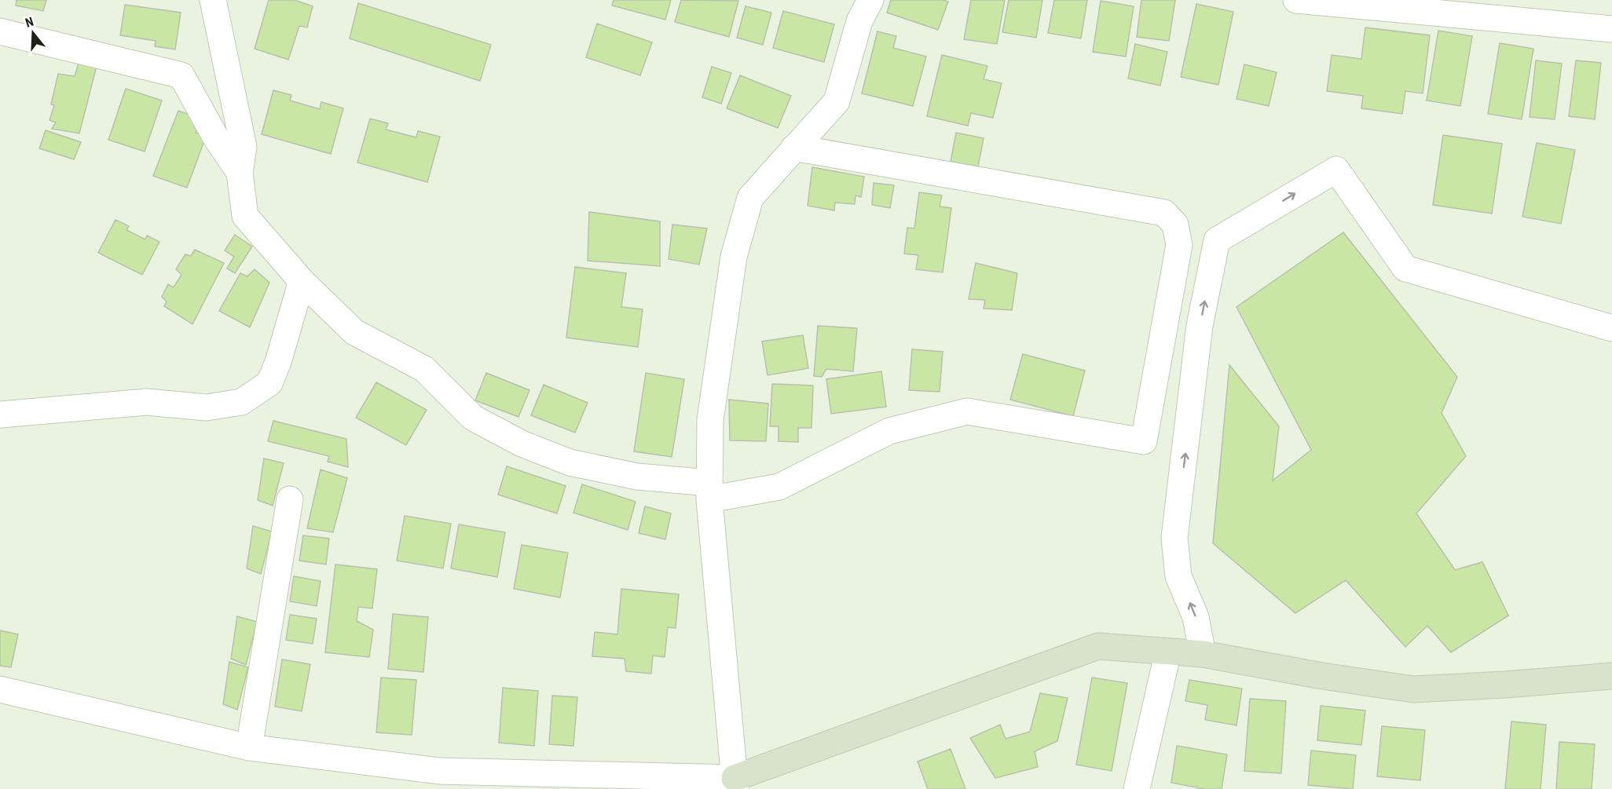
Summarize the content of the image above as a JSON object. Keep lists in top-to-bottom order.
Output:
{
  "north": "top"
}
